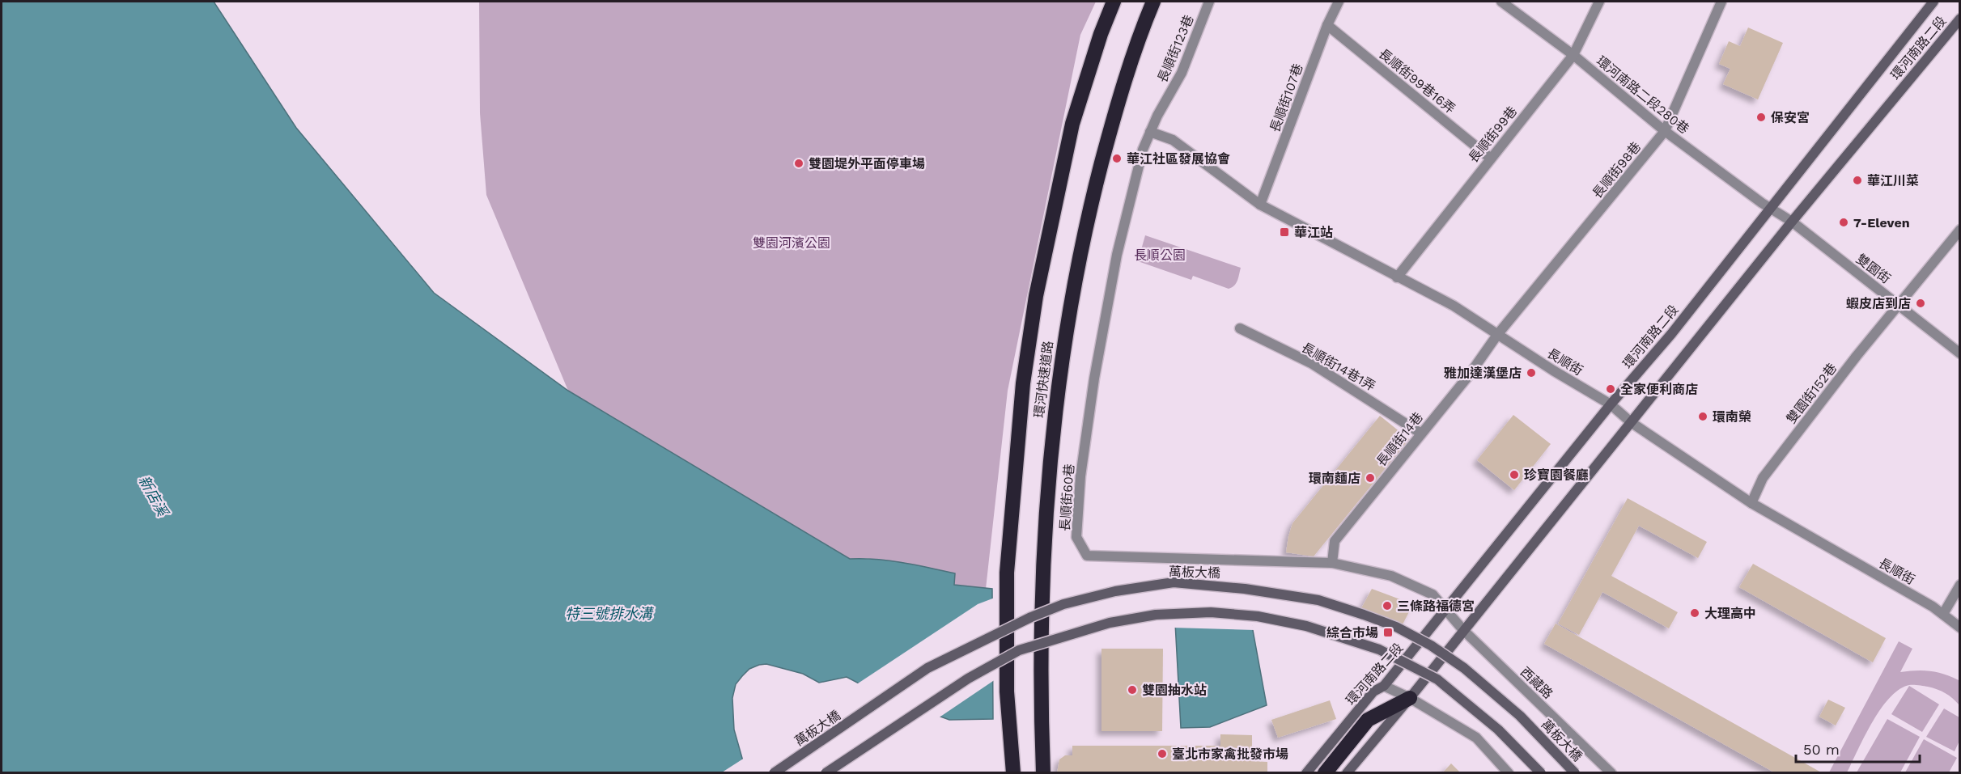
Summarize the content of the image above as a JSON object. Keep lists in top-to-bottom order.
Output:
{
  "streets": {
    "highway": ["環河快速道路"],
    "street": [
      "環河南路二段",
      "長順街123巷",
      "長順街99巷16弄",
      "環河南路二段280巷",
      "長順街107巷",
      "長順街99巷",
      "長順街98巷",
      "雙園街",
      "長順街",
      "長順街14巷1弄",
      "雙園街152巷",
      "長順街14巷",
      "長順街60巷",
      "萬板大橋",
      "西藏路"
    ]
  },
  "crossings": [
    ["環河南路二段", "環河南路二段280巷"],
    ["環河南路二段", "雙園街"],
    ["環河南路二段", "長順街"],
    ["環河南路二段", "長順街60巷"],
    ["環河南路二段", "西藏路"],
    ["長順街123巷", "長順街"],
    ["長順街123巷", "長順街60巷"],
    ["長順街99巷16弄", "長順街107巷"],
    ["長順街99巷16弄", "長順街99巷"],
    ["環河南路二段280巷", "長順街99巷"],
    ["環河南路二段280巷", "長順街98巷"],
    ["環河南路二段280巷", "雙園街"],
    ["長順街107巷", "長順街"],
    ["長順街99巷", "長順街"],
    ["長順街98巷", "長順街"],
    ["長順街98巷", "長順街14巷"],
    ["雙園街", "雙園街152巷"],
    ["長順街", "雙園街152巷"],
    ["長順街", "長順街14巷"],
    ["長順街", "長順街60巷"],
    ["長順街14巷1弄", "長順街14巷"],
    ["長順街14巷", "長順街60巷"],
    ["長順街60巷", "西藏路"]
  ],
  "water": ["新店溪", "特三號排水溝"],
  "parks": ["雙園河濱公園", "長順公園"],
  "places": {
    "other": [
      "保安宮",
      "華江社區發展協會",
      "雙園堤外平面停車場",
      "華江川菜",
      "7-Eleven",
      "蝦皮店到店",
      "雅加達漢堡店",
      "全家便利商店",
      "環南榮",
      "珍寶園餐廳",
      "環南麵店",
      "三條路福德宮",
      "大理高中",
      "雙園抽水站",
      "臺北市家禽批發市場"
    ],
    "transit": ["華江站", "綜合市場"]
  },
  "scale_bar": "50 m"
}
